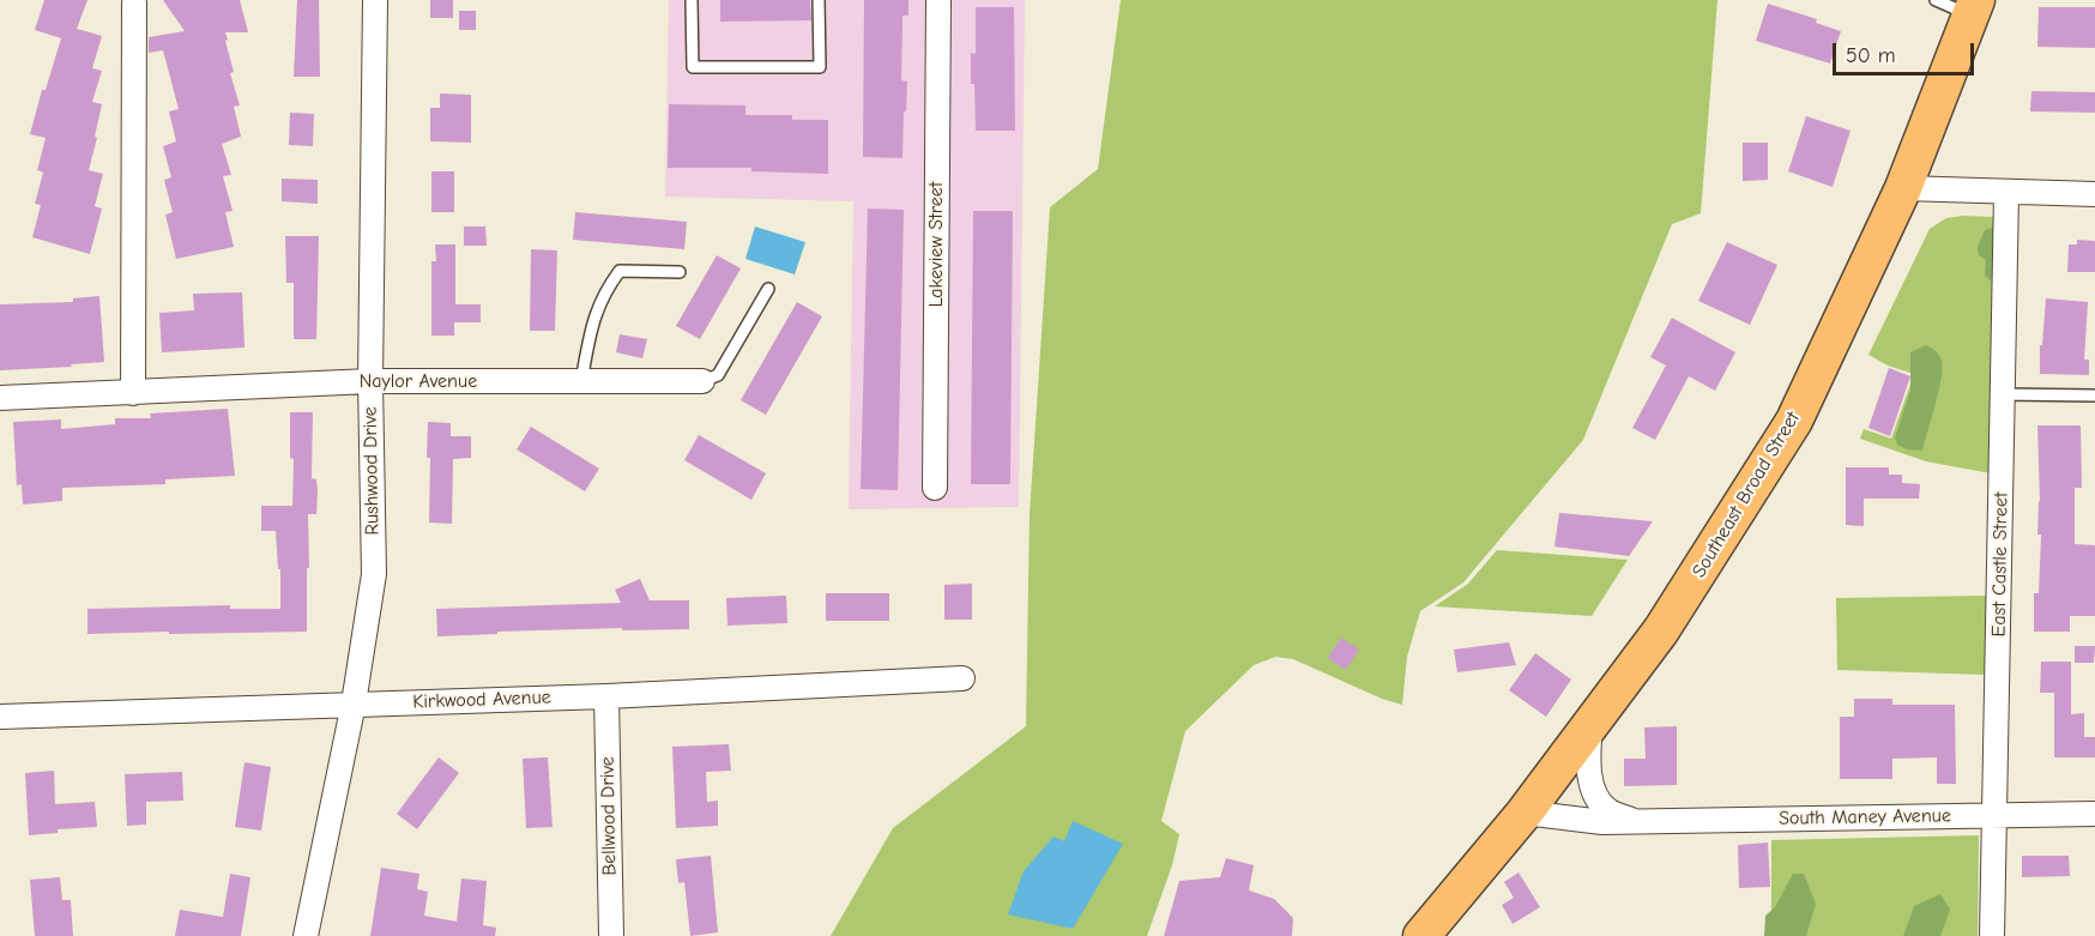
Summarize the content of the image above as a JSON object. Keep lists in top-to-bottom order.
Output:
{
  "streets": {
    "main road": ["Southeast Broad Street"],
    "street": [
      "Lakeview Street",
      "Naylor Avenue",
      "Rushwood Drive",
      "East Castle Street",
      "Kirkwood Avenue",
      "Bellwood Drive",
      "South Maney Avenue"
    ]
  },
  "crossings": [
    ["Naylor Avenue", "Rushwood Drive"],
    ["Rushwood Drive", "Kirkwood Avenue"],
    ["Southeast Broad Street", "South Maney Avenue"],
    ["East Castle Street", "South Maney Avenue"],
    ["Kirkwood Avenue", "Bellwood Drive"]
  ],
  "scale_bar": "50 m"
}
